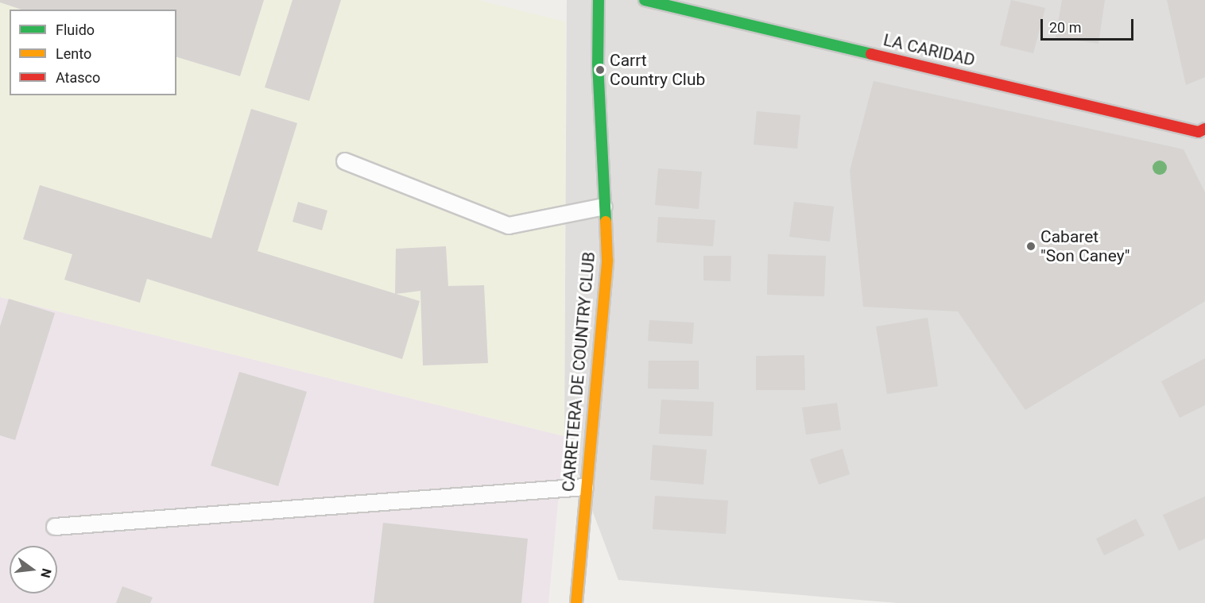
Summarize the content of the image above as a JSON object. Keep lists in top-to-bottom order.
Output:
{
  "streets": {
    "street": ["LA CARIDAD", "CARRETERA DE COUNTRY CLUB"]
  },
  "places": ["Carrt Country Club", "Cabaret \"Son Caney\""],
  "legend": ["Fluido", "Lento", "Atasco"],
  "scale_bar": "20 m",
  "north": "right"
}
